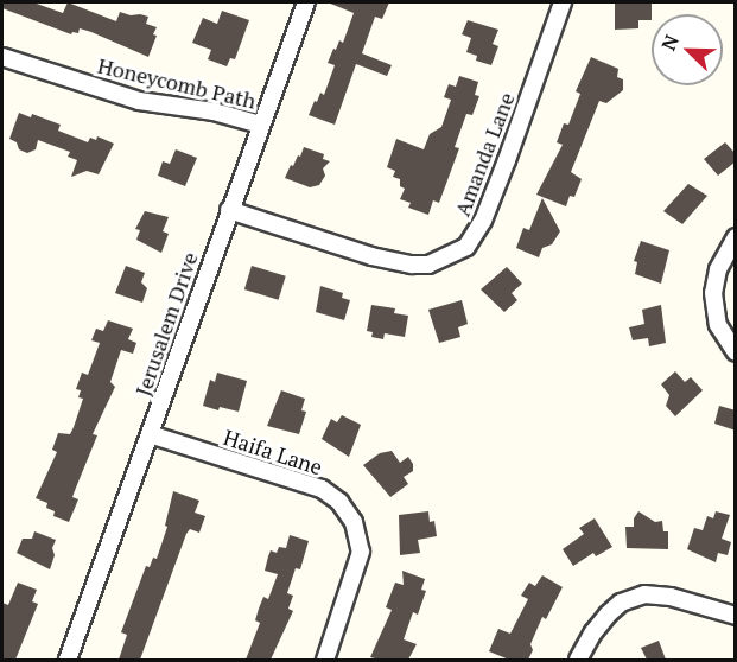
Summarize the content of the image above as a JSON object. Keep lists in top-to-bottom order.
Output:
{
  "streets": {
    "street": [
      "Honeycomb Path",
      "Amanda Lane",
      "Jerusalem Drive",
      "Haifa Lane"
    ]
  },
  "crossings": [
    ["Honeycomb Path", "Jerusalem Drive"],
    ["Amanda Lane", "Jerusalem Drive"],
    ["Jerusalem Drive", "Haifa Lane"]
  ],
  "north": "top left"
}
